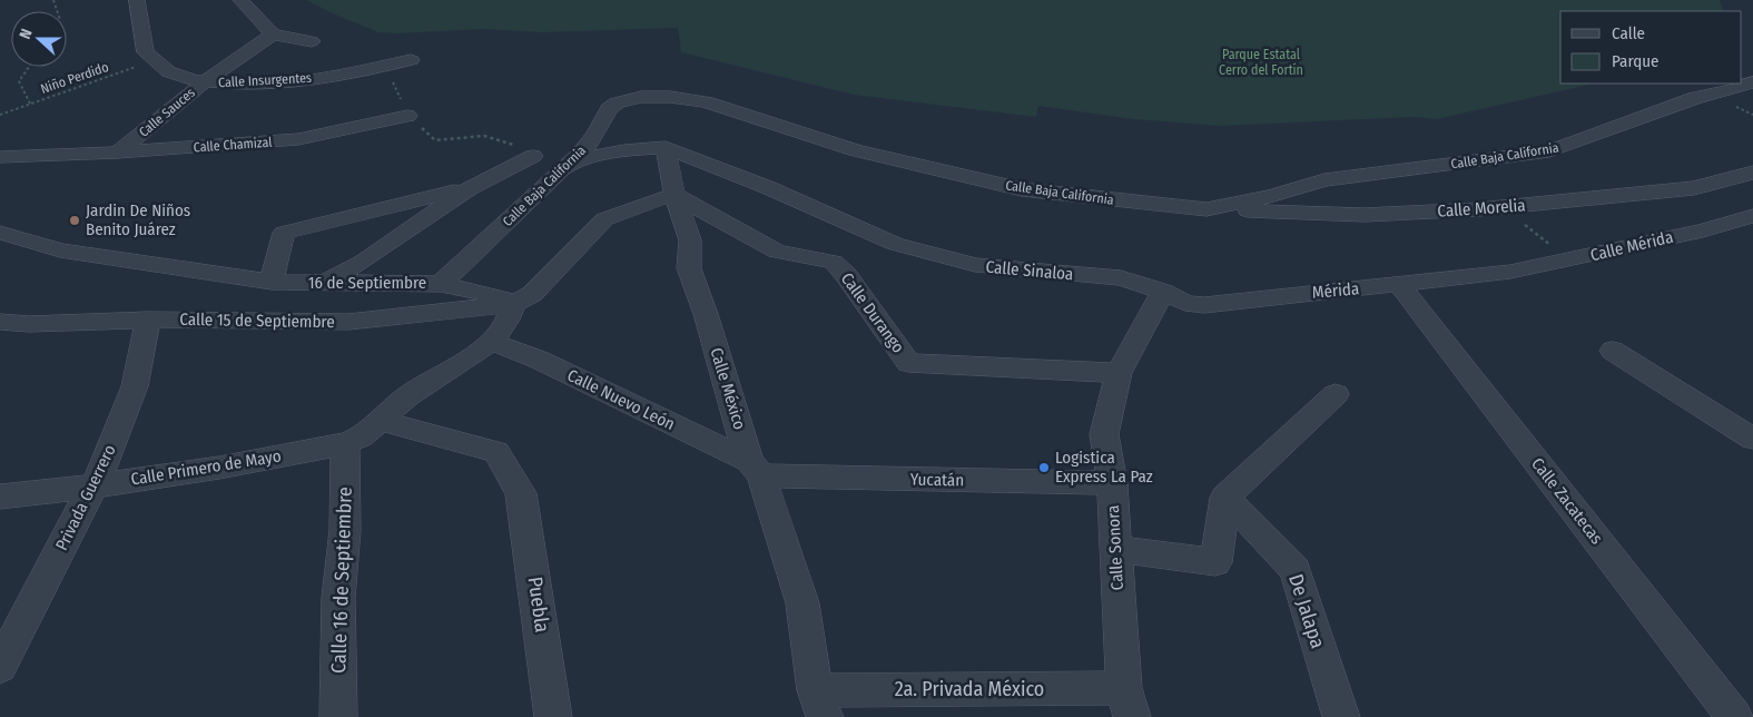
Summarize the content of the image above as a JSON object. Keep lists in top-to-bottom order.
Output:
{
  "streets": {
    "street": [
      "Calle Insurgentes",
      "Calle Sauces",
      "Calle Chamizal",
      "Calle Baja California",
      "Calle Morelia",
      "Calle Mérida",
      "Calle Sinaloa",
      "16 de Septiembre",
      "Mérida",
      "Calle Durango",
      "Calle 15 de Septiembre",
      "Calle México",
      "Calle Nuevo León",
      "Calle Primero de Mayo",
      "Yucatán",
      "Privada Guerrero",
      "Calle Zacatecas",
      "Calle Sonora",
      "Calle 16 de Septiembre",
      "Puebla",
      "De Jalapa",
      "2a. Privada México"
    ],
    "path": ["Niño Perdido"]
  },
  "crossings": [
    ["Niño Perdido", "Calle Insurgentes"],
    ["Calle Insurgentes", "Calle Sauces"],
    ["Calle Sauces", "Calle Chamizal"],
    ["Calle Baja California", "Calle Morelia"],
    ["Calle Baja California", "16 de Septiembre"],
    ["Calle Mérida", "Mérida"],
    ["Calle Sinaloa", "Mérida"],
    ["Calle Sinaloa", "Calle México"],
    ["Calle Sinaloa", "Calle Sonora"],
    ["16 de Septiembre", "Calle 15 de Septiembre"],
    ["Mérida", "Calle Zacatecas"],
    ["Mérida", "Calle Sonora"],
    ["Calle Durango", "Calle México"],
    ["Calle Durango", "Calle Sonora"],
    ["Calle 15 de Septiembre", "Privada Guerrero"],
    ["Calle México", "Calle Nuevo León"],
    ["Calle México", "Yucatán"],
    ["Calle México", "2a. Privada México"],
    ["Calle Nuevo León", "Yucatán"],
    ["Calle Primero de Mayo", "Privada Guerrero"],
    ["Calle Primero de Mayo", "Calle 16 de Septiembre"],
    ["Yucatán", "Calle Sonora"],
    ["Calle Sonora", "2a. Privada México"]
  ],
  "parks": ["Parque Estatal Cerro del Fortín"],
  "places": ["Jardin De Niños Benito Juárez", "Logistica Express La Paz"],
  "legend": ["Calle", "Parque"],
  "north": "left"
}
